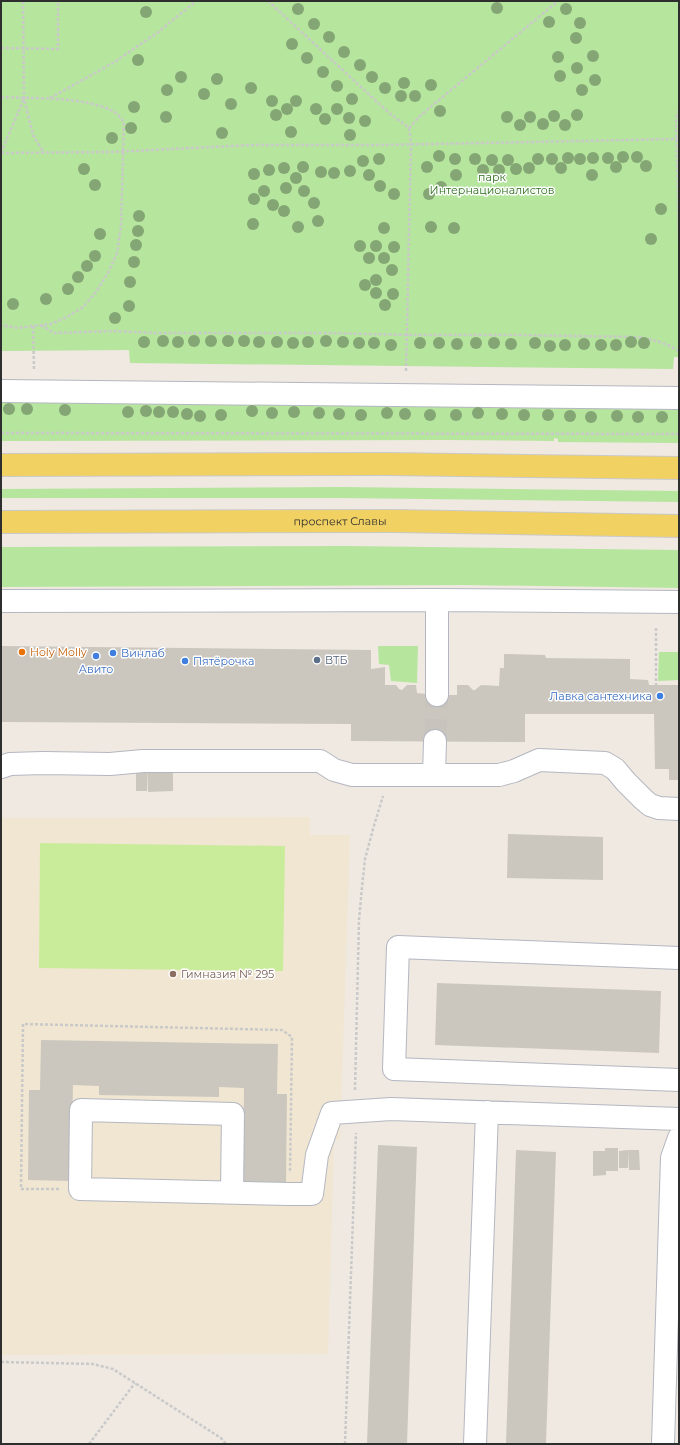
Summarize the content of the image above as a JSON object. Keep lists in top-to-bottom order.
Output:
{
  "streets": {
    "main road": ["проспект Славы"]
  },
  "parks": ["парк Интернационалистов"],
  "places": [
    "Holy Molly",
    "Винлаб",
    "Авито",
    "ВТБ",
    "Пятёрочка",
    "Лавка сантехника",
    "Гимназия № 295"
  ]
}
